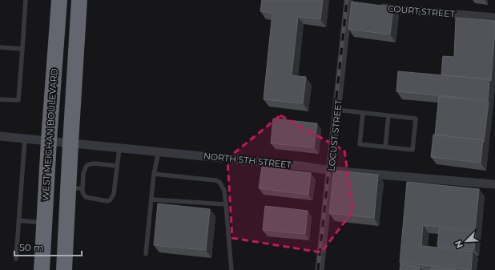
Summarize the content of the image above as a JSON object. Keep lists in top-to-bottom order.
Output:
{
  "streets": {
    "highway": ["WEST MEIGHAN BOULEVARD"],
    "street": ["COURT STREET", "LOCUST STREET", "NORTH 5TH STREET"]
  },
  "crossings": [
    ["WEST MEIGHAN BOULEVARD", "NORTH 5TH STREET"],
    ["LOCUST STREET", "NORTH 5TH STREET"]
  ],
  "scale_bar": "50 m",
  "north": "bottom left"
}
